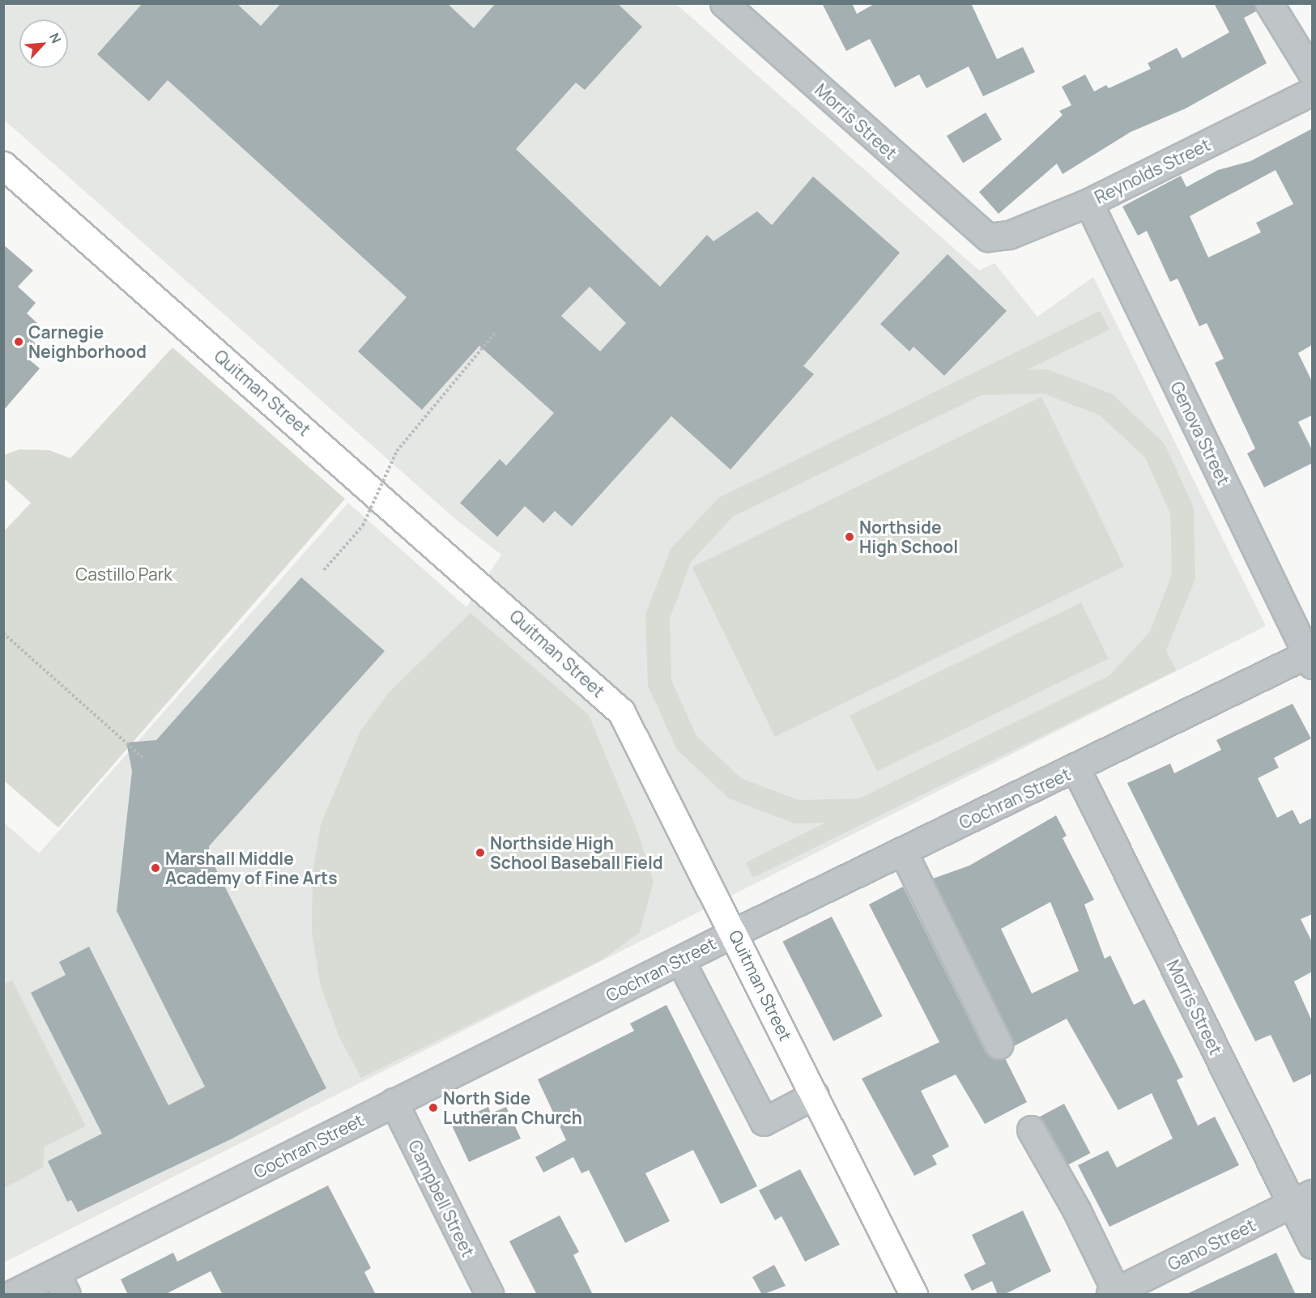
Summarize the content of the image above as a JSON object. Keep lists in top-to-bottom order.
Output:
{
  "streets": {
    "main road": ["Quitman Street"],
    "street": [
      "Morris Street",
      "Reynolds Street",
      "Genova Street",
      "Cochran Street",
      "Campbell Street",
      "Gano Street"
    ]
  },
  "crossings": [
    ["Morris Street", "Reynolds Street"],
    ["Morris Street", "Cochran Street"],
    ["Morris Street", "Gano Street"],
    ["Reynolds Street", "Genova Street"],
    ["Quitman Street", "Cochran Street"],
    ["Genova Street", "Cochran Street"],
    ["Cochran Street", "Campbell Street"]
  ],
  "parks": ["Castillo Park"],
  "places": [
    "Carnegie Neighborhood",
    "Northside High School",
    "Northside High School Baseball Field",
    "Marshall Middle Academy of Fine Arts",
    "North Side Lutheran Church"
  ],
  "north": "top right"
}
